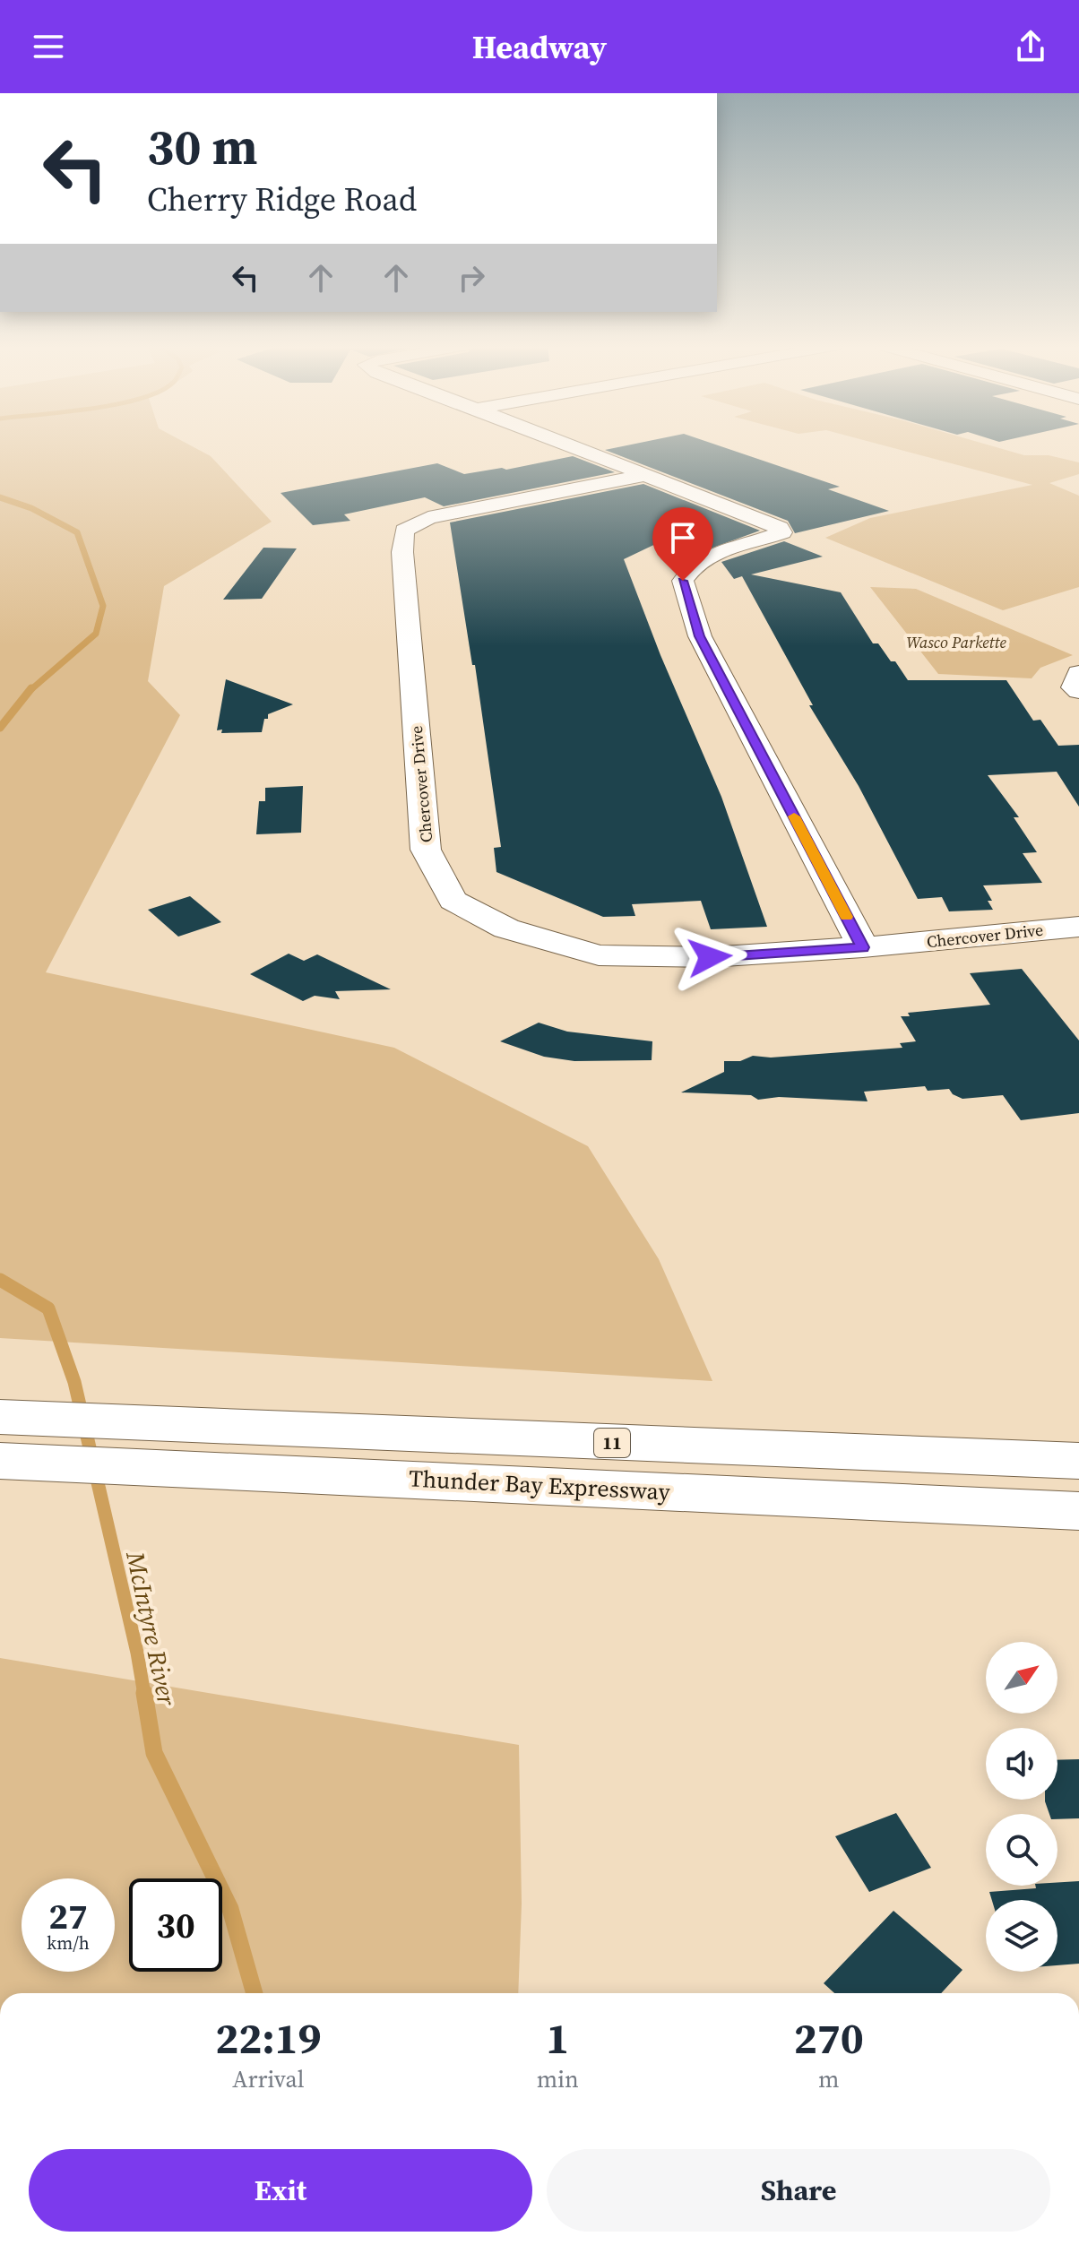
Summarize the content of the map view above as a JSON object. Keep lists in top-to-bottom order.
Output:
{
  "streets": {
    "main road": ["Chercover Drive", "11", "Thunder Bay Expressway"]
  },
  "water": ["McIntyre River"],
  "parks": ["Wasco Parkette"],
  "north": "top right",
  "page": {
    "header": "Headway",
    "turn": ["30 m", "Cherry Ridge Road"],
    "speed": "27 km/h",
    "limit": "30",
    "eta": [
      "22:19",
      "Arrival",
      "1",
      "min",
      "270",
      "m"
    ],
    "buttons": ["Exit", "Share"]
  }
}
